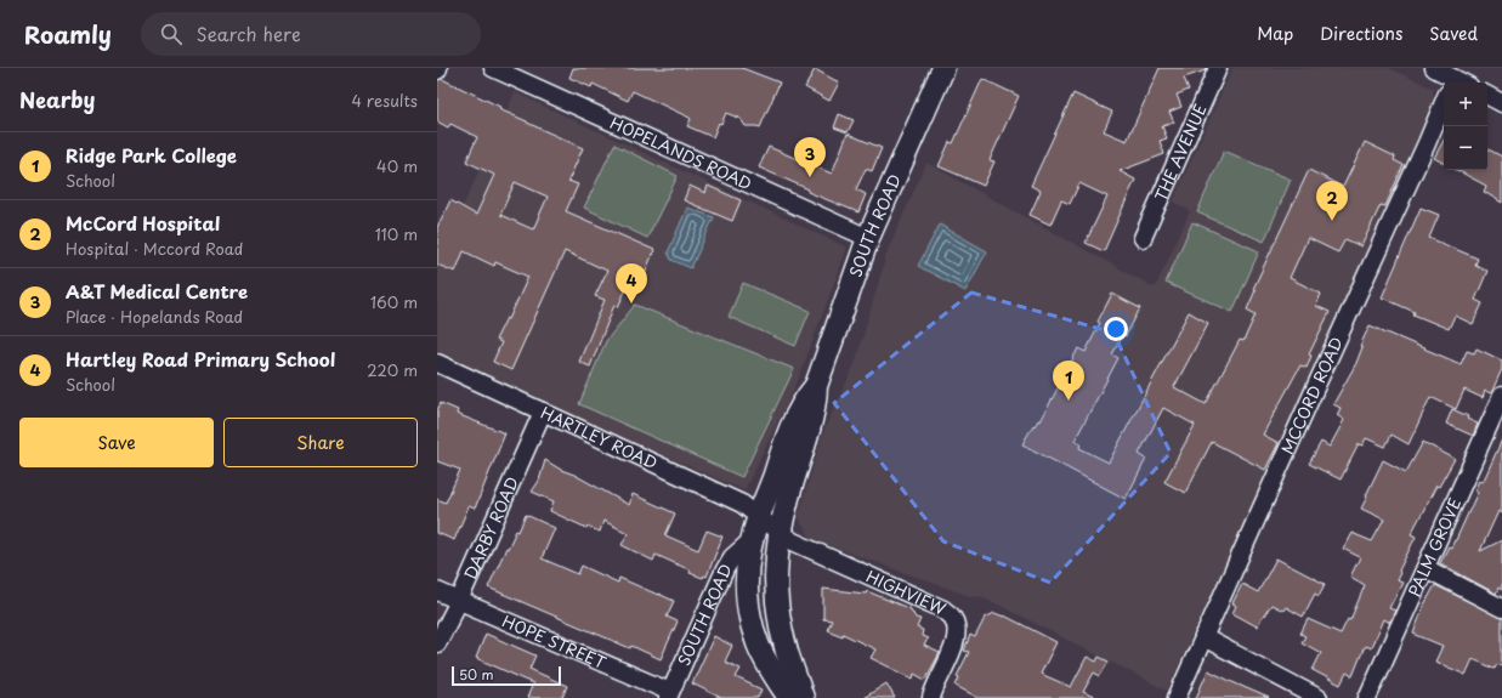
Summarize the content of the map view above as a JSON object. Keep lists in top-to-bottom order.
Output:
{
  "streets": {
    "main road": ["SOUTH ROAD"],
    "street": [
      "HOPELANDS ROAD",
      "THE AVENUE",
      "MCCORD ROAD",
      "HARTLEY ROAD",
      "DARBY ROAD",
      "PALM GROVE",
      "HIGHVIEW",
      "HOPE STREET"
    ]
  },
  "crossings": [
    ["HOPELANDS ROAD", "SOUTH ROAD"],
    ["SOUTH ROAD", "HARTLEY ROAD"],
    ["SOUTH ROAD", "HIGHVIEW"],
    ["SOUTH ROAD", "HOPE STREET"],
    ["HARTLEY ROAD", "DARBY ROAD"],
    ["HARTLEY ROAD", "HIGHVIEW"],
    ["DARBY ROAD", "HOPE STREET"]
  ],
  "scale_bar": "50 m",
  "page": {
    "header": "Roamly",
    "search": "Search here",
    "nav": ["Map", "Directions", "Saved"],
    "heading": ["Nearby", "4 results"],
    "map_buttons": ["+", "−"],
    "list": [
      {
        "mark": "1",
        "name": "Ridge Park College",
        "note": "School",
        "value": "40 m"
      },
      {
        "mark": "2",
        "name": "McCord Hospital",
        "note": "Hospital · Mccord Road",
        "value": "110 m"
      },
      {
        "mark": "3",
        "name": "A&T Medical Centre",
        "note": "Place · Hopelands Road",
        "value": "160 m"
      },
      {
        "mark": "4",
        "name": "Hartley Road Primary School",
        "note": "School",
        "value": "220 m"
      }
    ],
    "pins": [
      "3",
      "2",
      "4",
      "1"
    ],
    "buttons": ["Save", "Share"],
    "scale": "50 m"
  }
}
